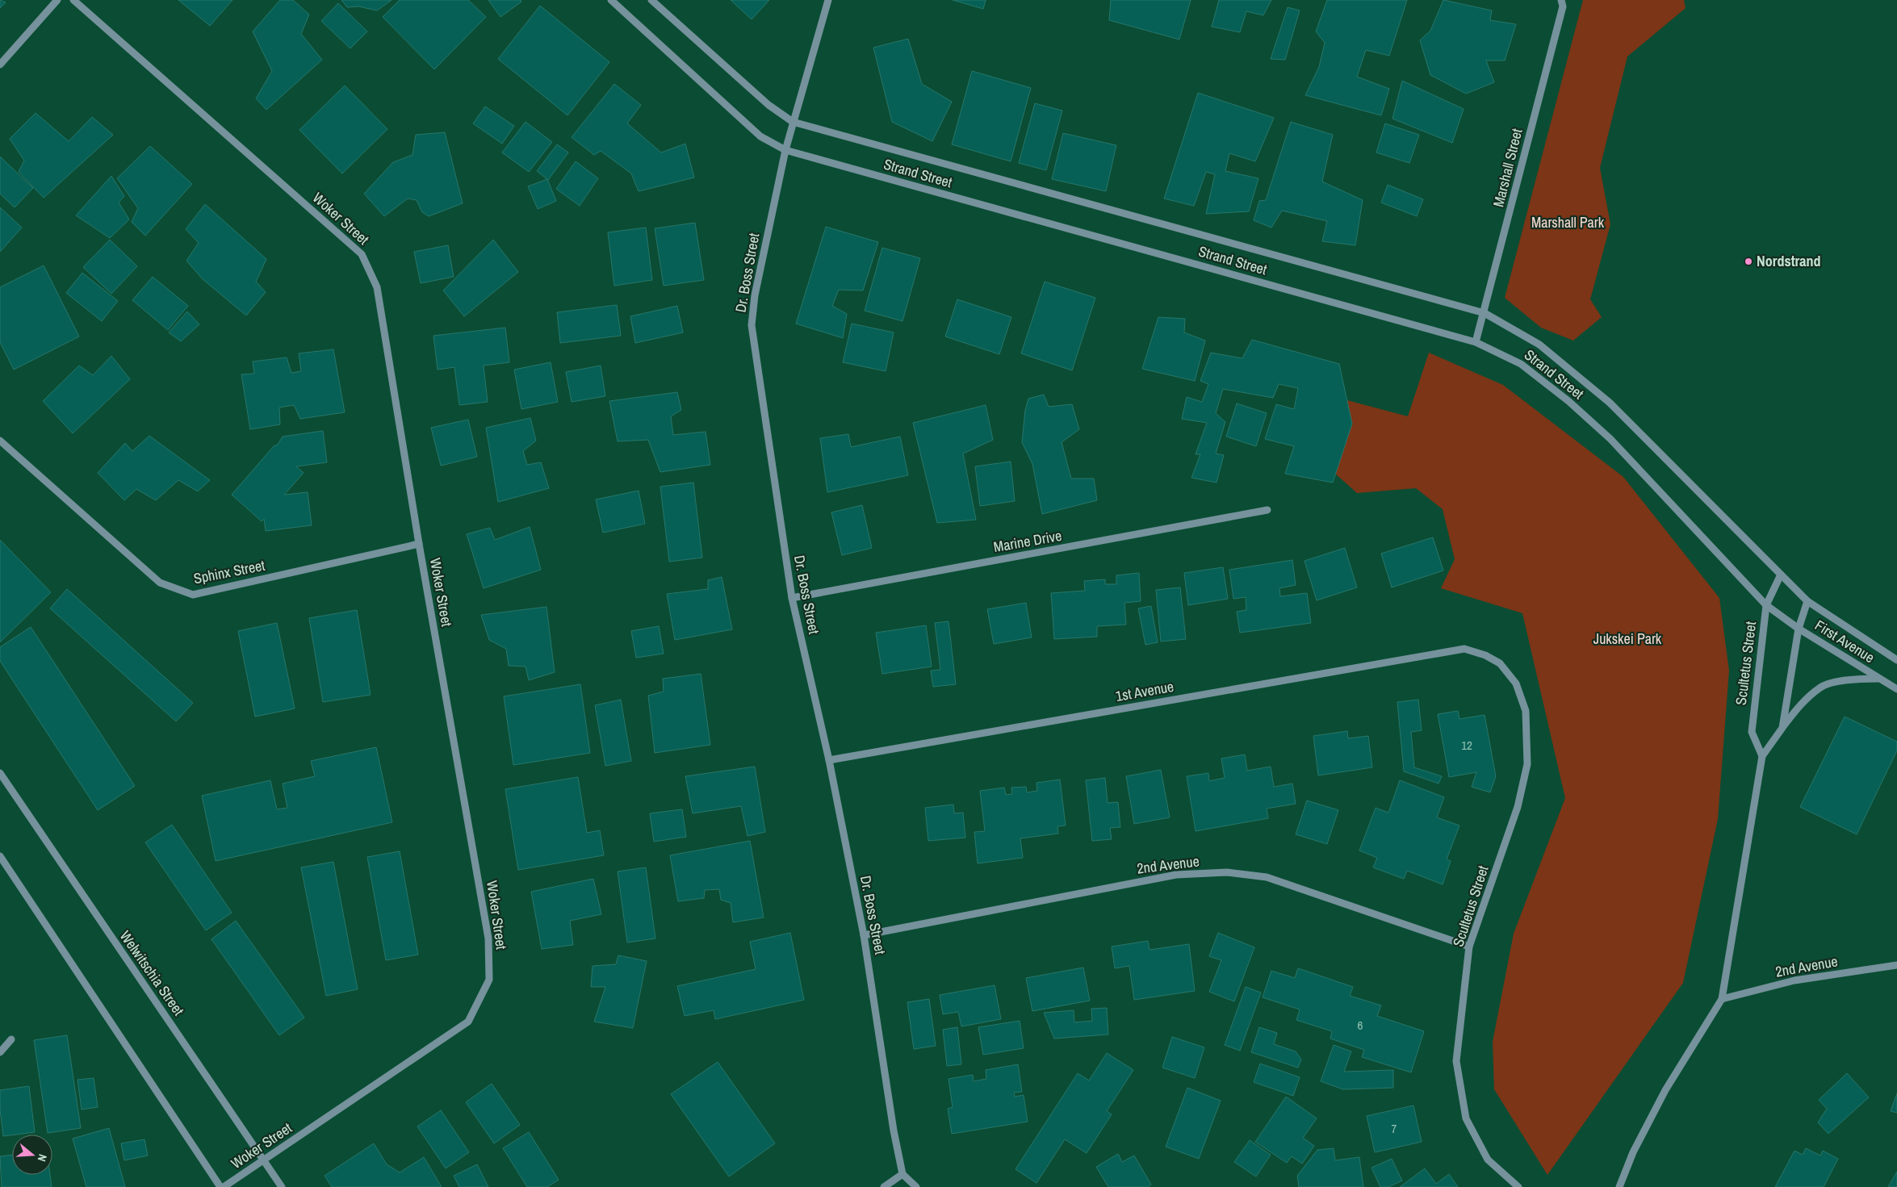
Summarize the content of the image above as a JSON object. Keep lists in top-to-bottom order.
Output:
{
  "streets": {
    "street": [
      "Marshall Street",
      "Strand Street",
      "Woker Street",
      "Dr. Boss Street",
      "Marine Drive",
      "Sphinx Street",
      "First Avenue",
      "Scultetus Street",
      "1st Avenue",
      "2nd Avenue",
      "Welwitschia Street"
    ]
  },
  "crossings": [
    ["Marshall Street", "Strand Street"],
    ["Strand Street", "Dr. Boss Street"],
    ["Strand Street", "First Avenue"],
    ["Strand Street", "Scultetus Street"],
    ["Woker Street", "Sphinx Street"],
    ["Woker Street", "Welwitschia Street"],
    ["Dr. Boss Street", "Marine Drive"],
    ["Dr. Boss Street", "1st Avenue"],
    ["Dr. Boss Street", "2nd Avenue"],
    ["Scultetus Street", "1st Avenue"],
    ["Scultetus Street", "2nd Avenue"]
  ],
  "parks": ["Marshall Park", "Jukskei Park"],
  "places": ["Nordstrand"],
  "house_numbers": ["12", "6", "7"],
  "north": "right"
}
